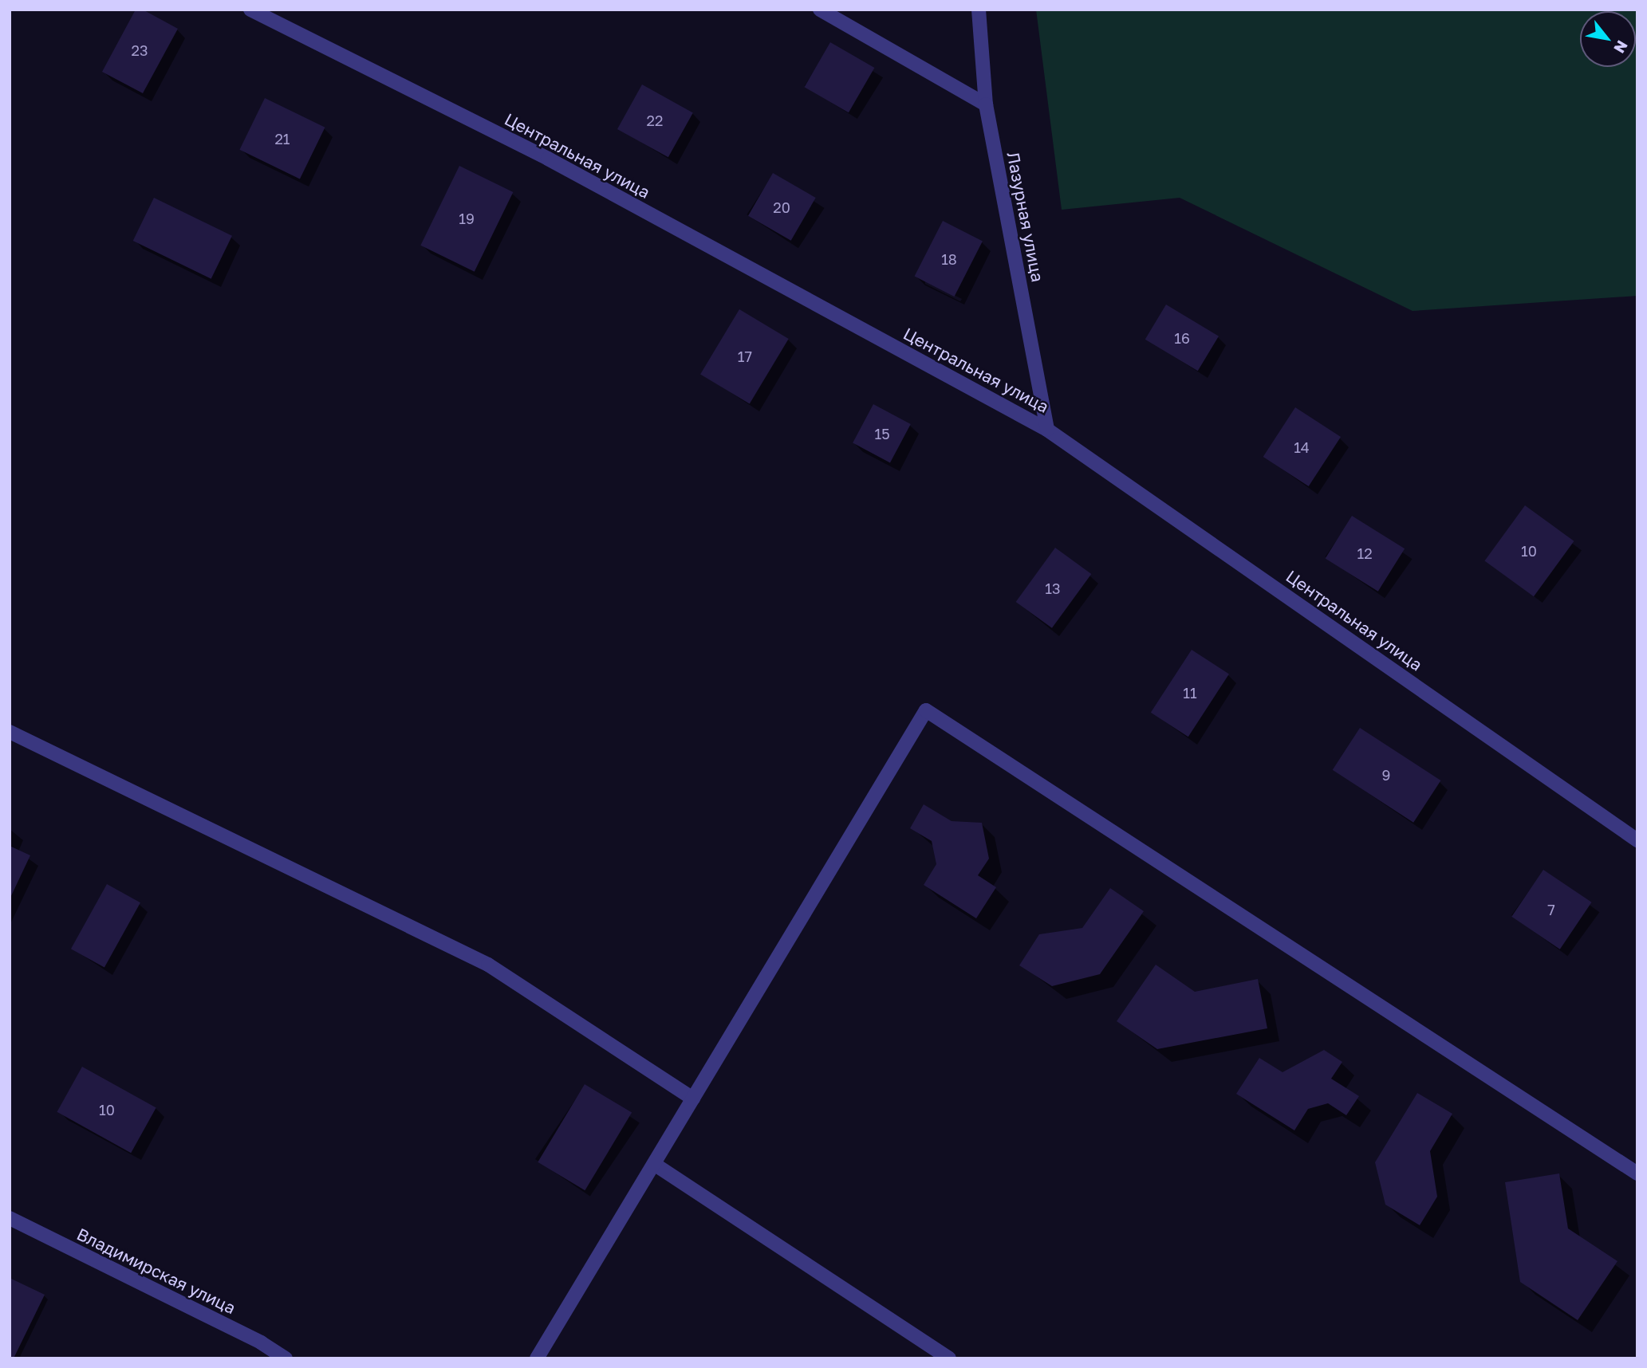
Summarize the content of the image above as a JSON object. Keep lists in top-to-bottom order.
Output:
{
  "streets": {
    "street": ["Центральная улица", "Лазурная улица", "Владимирская улица"]
  },
  "crossings": [
    ["Центральная улица", "Лазурная улица"]
  ],
  "house_numbers": [
    "23",
    "22",
    "21",
    "20",
    "19",
    "18",
    "16",
    "17",
    "15",
    "14",
    "10",
    "12",
    "13",
    "11",
    "9",
    "7",
    "10"
  ],
  "north": "bottom right"
}
